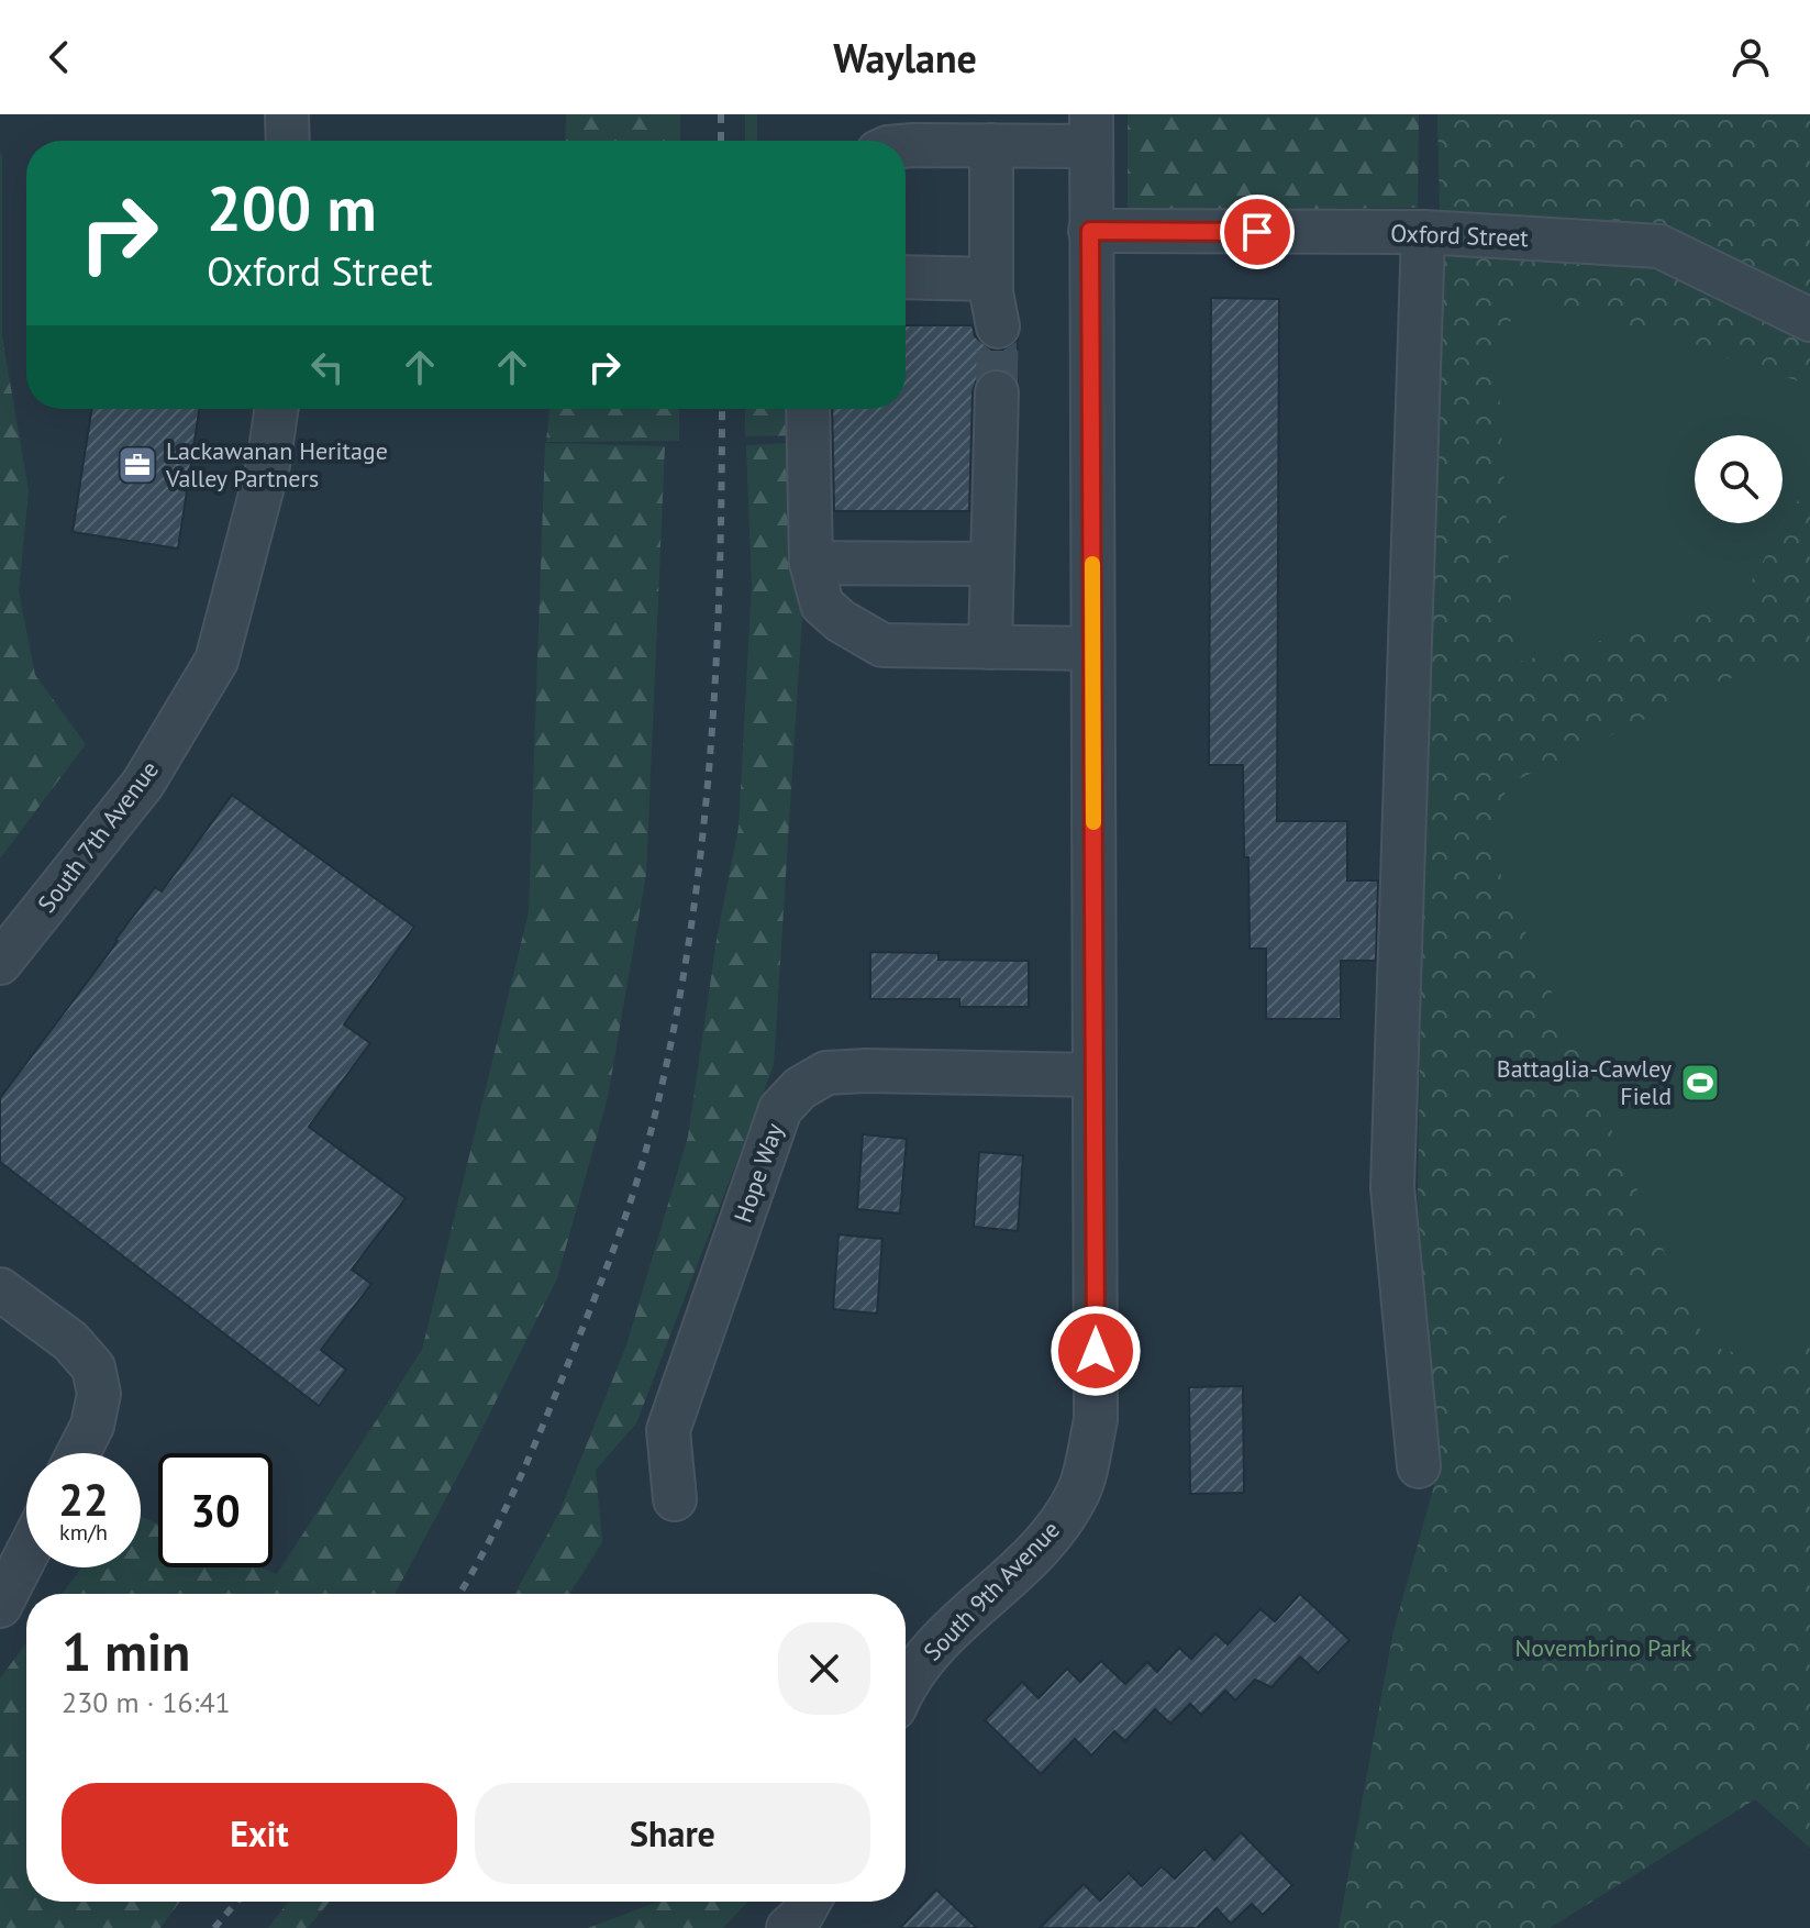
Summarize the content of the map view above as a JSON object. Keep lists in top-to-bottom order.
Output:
{
  "streets": {
    "street": [
      "Oxford Street",
      "South 7th Avenue",
      "Hope Way",
      "South 9th Avenue"
    ]
  },
  "crossings": [
    ["Oxford Street", "South 9th Avenue"],
    ["Hope Way", "South 9th Avenue"]
  ],
  "parks": ["Novembrino Park"],
  "places": {
    "office": ["Lackawanan Heritage Valley Partners"],
    "sports": ["Battaglia-Cawley Field"]
  },
  "page": {
    "header": "Waylane",
    "turn": ["200 m", "Oxford Street"],
    "speed": "22 km/h",
    "limit": "30",
    "heading": ["1 min", "230 m · 16:41"],
    "buttons": ["Exit", "Share"]
  }
}
